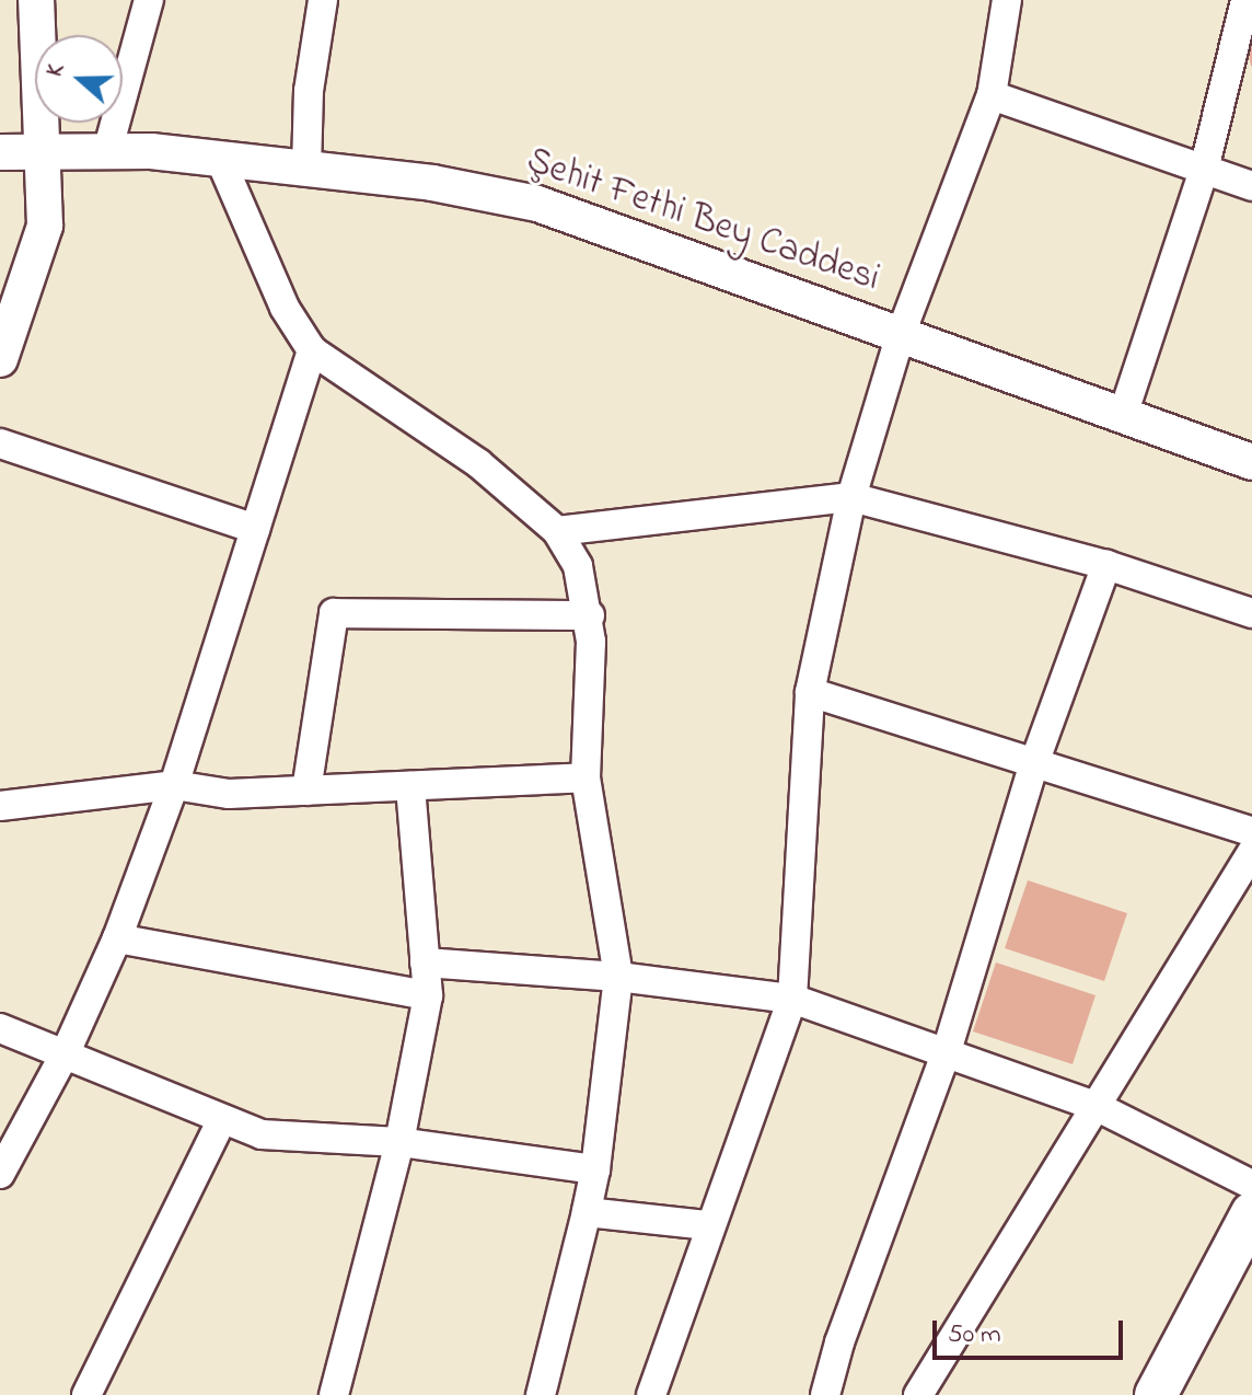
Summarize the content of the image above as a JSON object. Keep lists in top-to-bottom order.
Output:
{
  "streets": {
    "street": ["Şehit Fethi Bey Caddesi"]
  },
  "scale_bar": "50 m",
  "north": "left"
}
